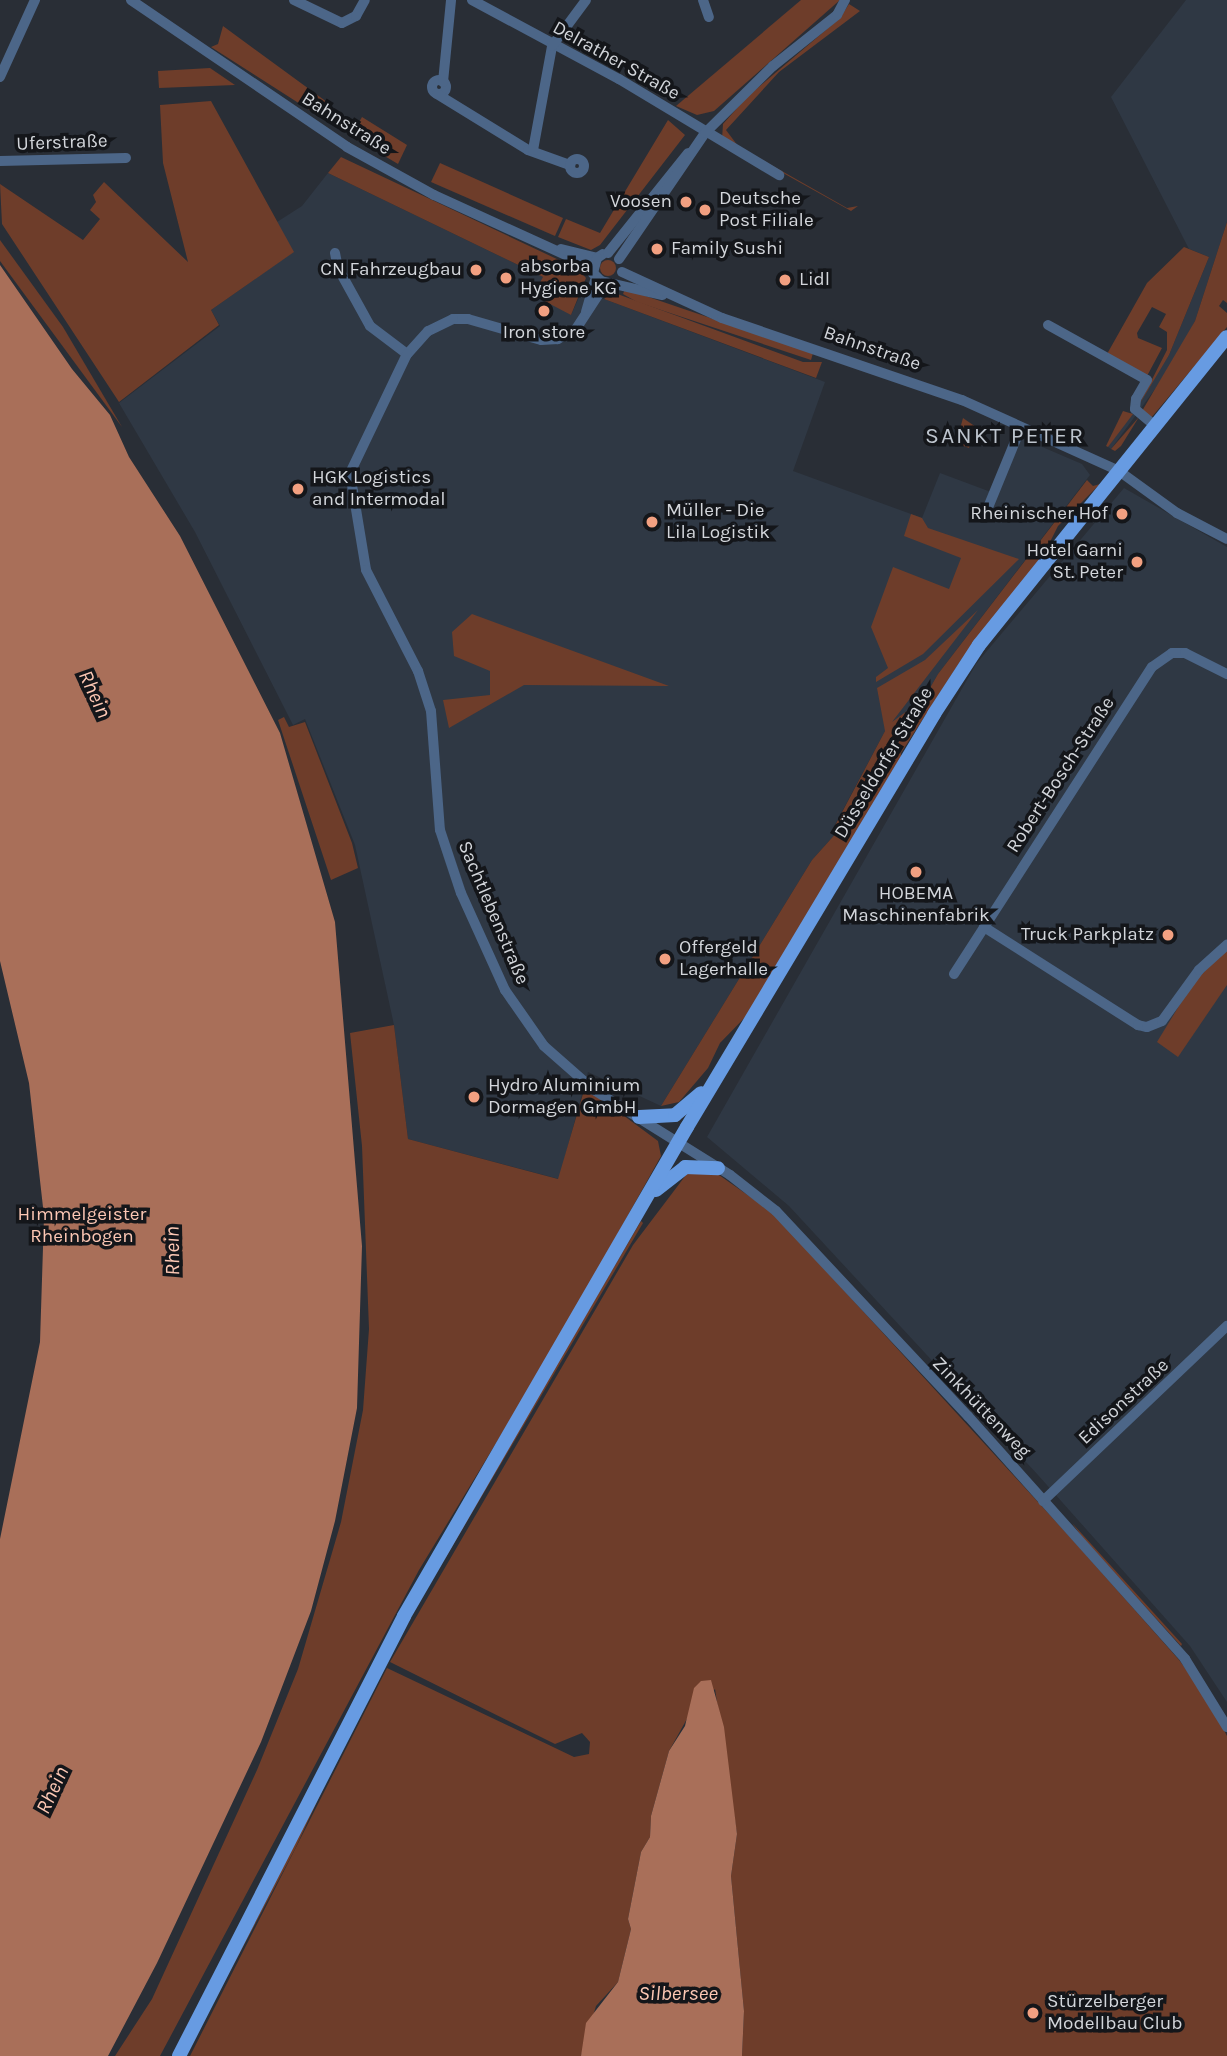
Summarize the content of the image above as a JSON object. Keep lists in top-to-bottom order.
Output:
{
  "streets": {
    "main road": ["Düsseldorfer Straße"],
    "street": [
      "Delrather Straße",
      "Bahnstraße",
      "Uferstraße",
      "Robert-Bosch-Straße",
      "Sachtlebenstraße",
      "Edisonstraße",
      "Zinkhüttenweg"
    ]
  },
  "crossings": [
    ["Bahnstraße", "Düsseldorfer Straße"],
    ["Bahnstraße", "Sachtlebenstraße"],
    ["Düsseldorfer Straße", "Sachtlebenstraße"],
    ["Düsseldorfer Straße", "Zinkhüttenweg"],
    ["Sachtlebenstraße", "Zinkhüttenweg"],
    ["Edisonstraße", "Zinkhüttenweg"]
  ],
  "districts": ["SANKT PETER"],
  "water": ["Rhein", "Silbersee"],
  "parks": ["Himmelgeister Rheinbogen"],
  "places": [
    "Voosen",
    "Deutsche Post Filiale",
    "Family Sushi",
    "CN Fahrzeugbau",
    "absorba Hygiene KG",
    "Lidl",
    "Iron store",
    "HGK Logistics and Intermodal",
    "Rheinischer Hof",
    "Müller - Die Lila Logistik",
    "Hotel Garni St. Peter",
    "HOBEMA Maschinenfabrik",
    "Truck Parkplatz",
    "Offergeld Lagerhalle",
    "Hydro Aluminium Dormagen GmbH",
    "Stürzelberger Modellbau Club"
  ]
}
